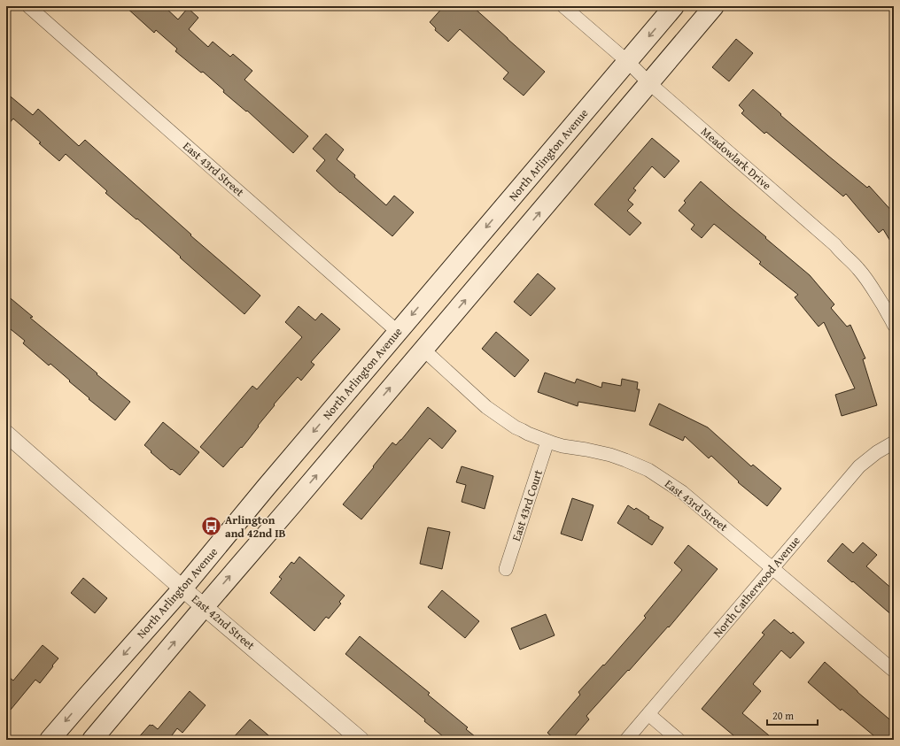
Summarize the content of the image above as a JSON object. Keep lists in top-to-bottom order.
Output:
{
  "streets": {
    "main road": ["North Arlington Avenue"],
    "street": [
      "Meadowlark Drive",
      "East 43rd Street",
      "East 43rd Court",
      "North Catherwood Avenue",
      "East 42nd Street"
    ]
  },
  "crossings": [
    ["North Arlington Avenue", "Meadowlark Drive"],
    ["North Arlington Avenue", "East 43rd Street"],
    ["North Arlington Avenue", "East 42nd Street"],
    ["East 43rd Street", "East 43rd Court"],
    ["East 43rd Street", "North Catherwood Avenue"]
  ],
  "places": {
    "bus stop": ["Arlington and 42nd IB"]
  },
  "scale_bar": "20 m"
}
